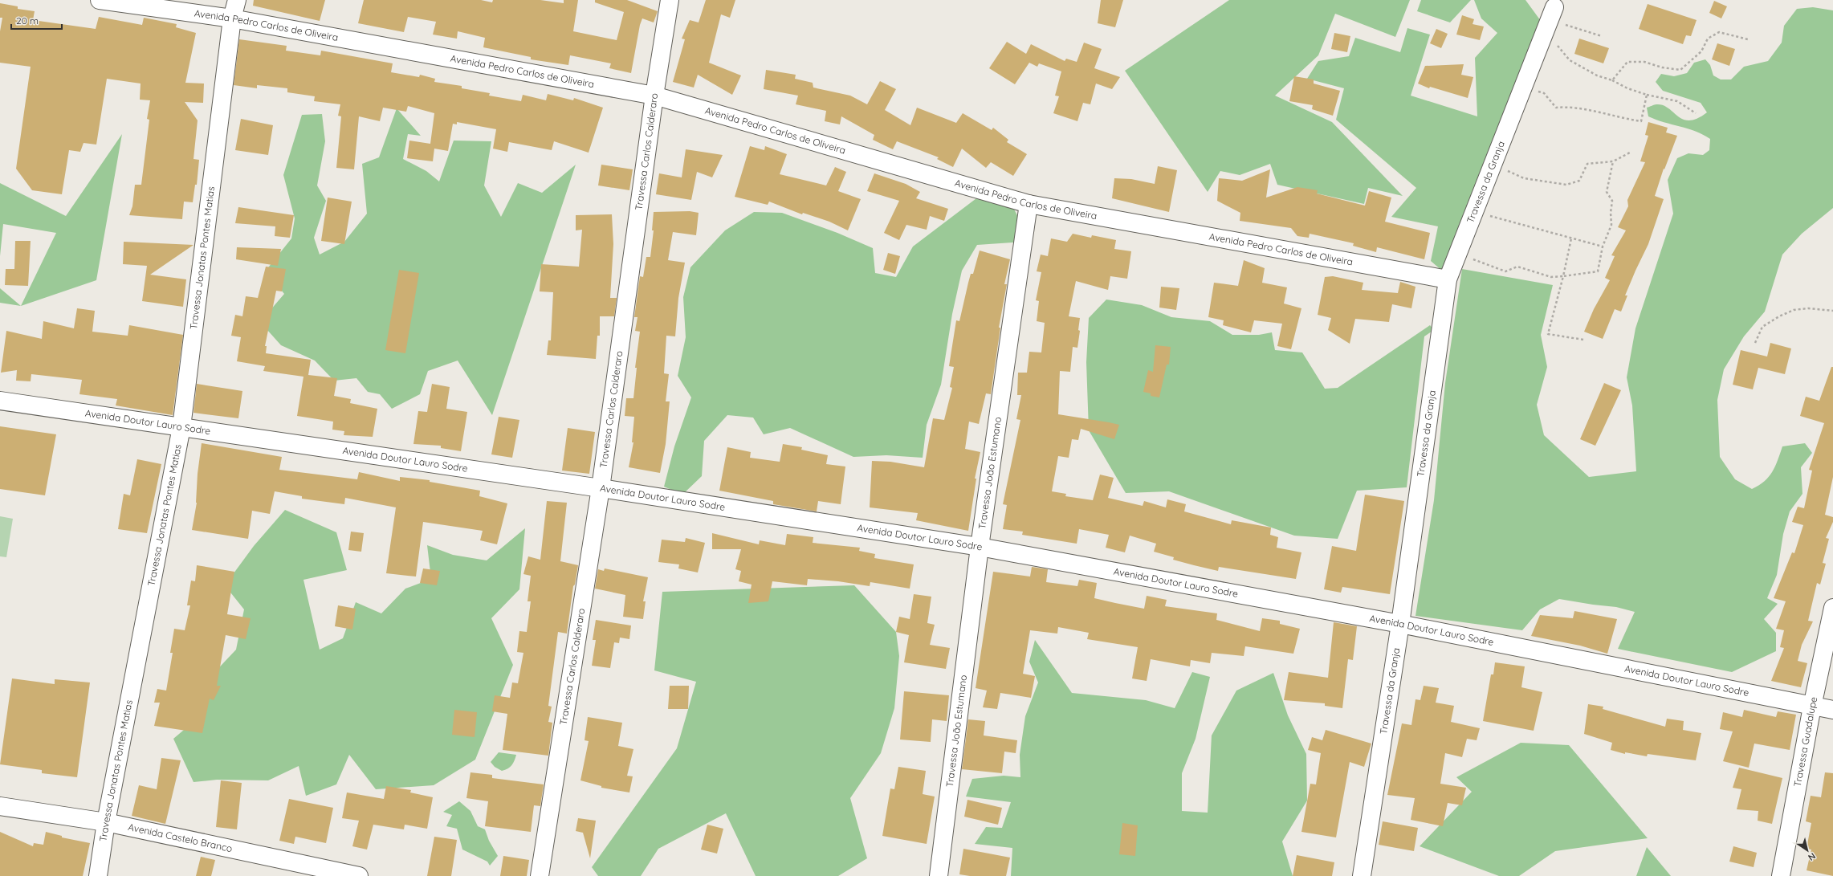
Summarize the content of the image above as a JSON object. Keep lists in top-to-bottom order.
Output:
{
  "streets": {
    "street": [
      "Avenida Pedro Carlos de Oliveira",
      "Travessa Carlos Calderaro",
      "Travessa da Granja",
      "Travessa Jonatas Pontes Matias",
      "Avenida Doutor Lauro Sodre",
      "Travessa João Estumano",
      "Travessa Guadalupe",
      "Avenida Castelo Branco"
    ]
  },
  "crossings": [
    ["Avenida Pedro Carlos de Oliveira", "Travessa Carlos Calderaro"],
    ["Avenida Pedro Carlos de Oliveira", "Travessa da Granja"],
    ["Avenida Pedro Carlos de Oliveira", "Travessa Jonatas Pontes Matias"],
    ["Avenida Pedro Carlos de Oliveira", "Travessa João Estumano"],
    ["Travessa Carlos Calderaro", "Avenida Doutor Lauro Sodre"],
    ["Travessa da Granja", "Avenida Doutor Lauro Sodre"],
    ["Travessa Jonatas Pontes Matias", "Avenida Doutor Lauro Sodre"],
    ["Travessa Jonatas Pontes Matias", "Avenida Castelo Branco"],
    ["Avenida Doutor Lauro Sodre", "Travessa João Estumano"],
    ["Avenida Doutor Lauro Sodre", "Travessa Guadalupe"]
  ],
  "scale_bar": "20 m",
  "north": "bottom right"
}
